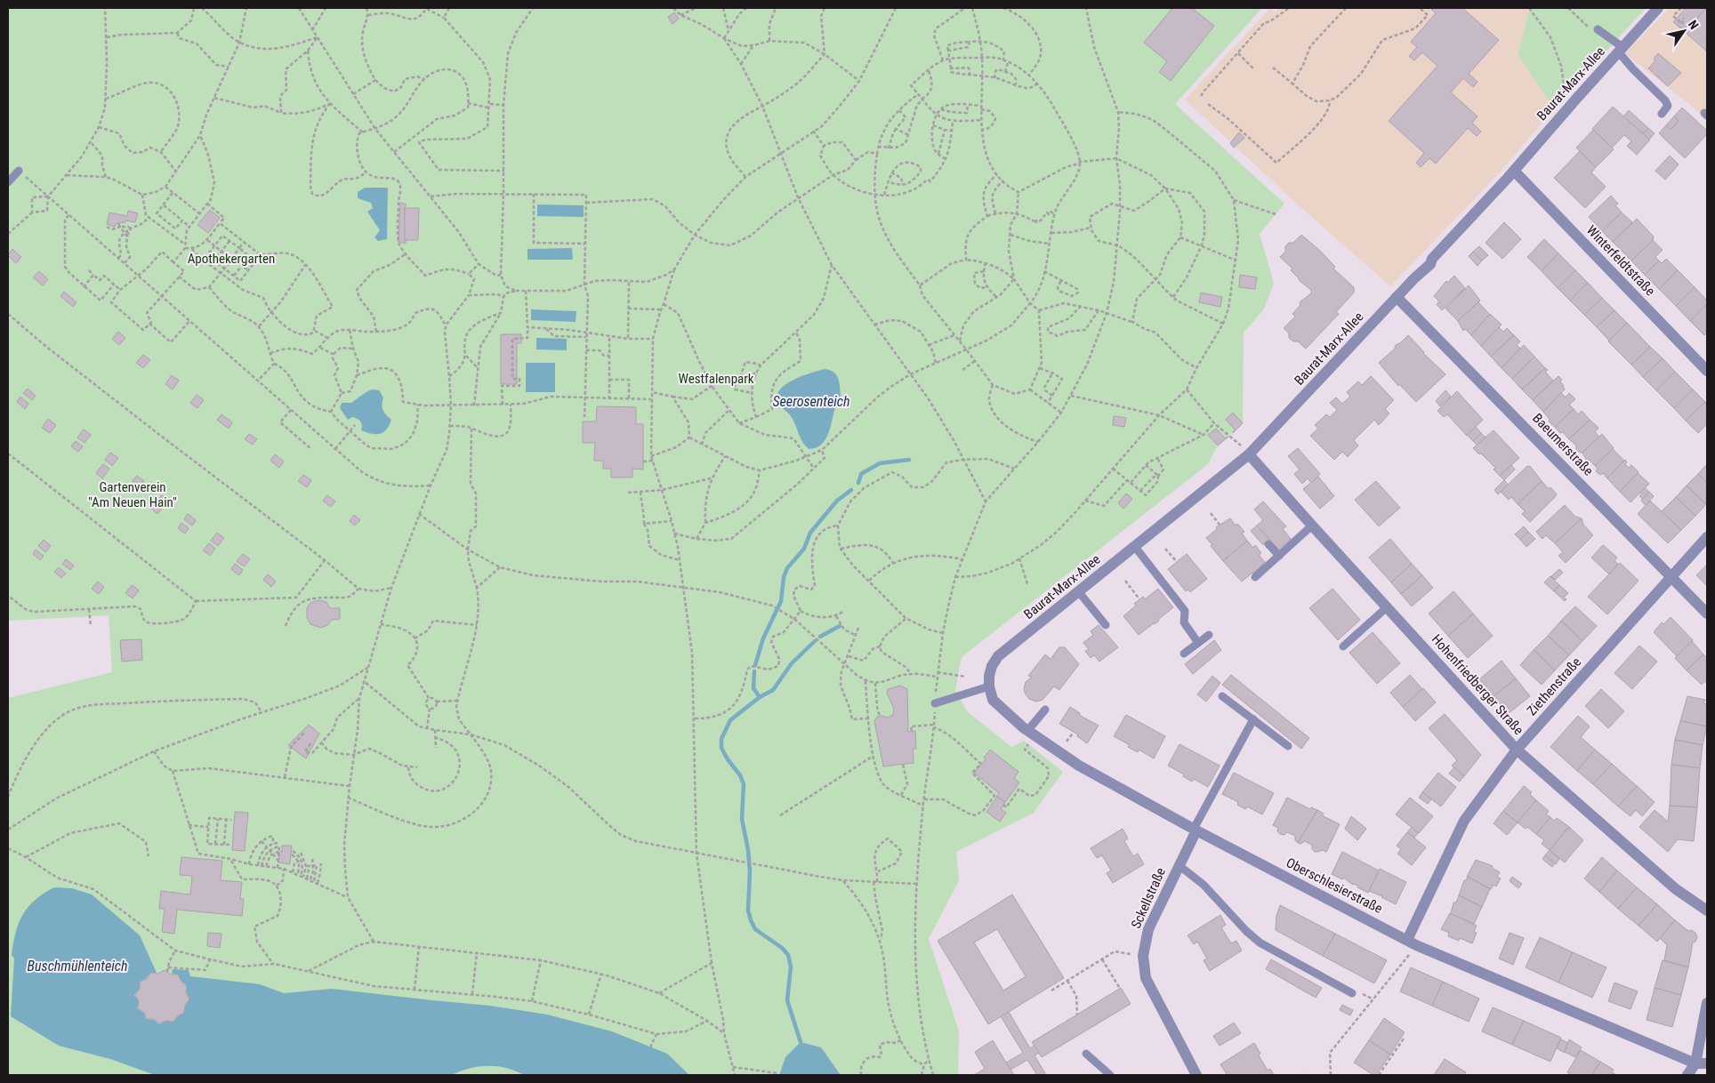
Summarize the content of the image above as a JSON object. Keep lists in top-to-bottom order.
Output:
{
  "streets": {
    "street": [
      "Baurat-Marx-Allee",
      "Winterfeldtstraße",
      "Baeumerstraße",
      "Hohenfriedberger Straße",
      "Ziethenstraße",
      "Oberschlesierstraße",
      "Sckellstraße"
    ]
  },
  "crossings": [
    ["Baurat-Marx-Allee", "Winterfeldtstraße"],
    ["Baurat-Marx-Allee", "Baeumerstraße"],
    ["Baurat-Marx-Allee", "Hohenfriedberger Straße"],
    ["Baurat-Marx-Allee", "Oberschlesierstraße"],
    ["Baeumerstraße", "Ziethenstraße"],
    ["Hohenfriedberger Straße", "Ziethenstraße"],
    ["Ziethenstraße", "Oberschlesierstraße"],
    ["Oberschlesierstraße", "Sckellstraße"]
  ],
  "water": ["Seerosenteich", "Buschmühlenteich"],
  "parks": ["Apothekergarten", "Westfalenpark", "Gartenverein \"Am Neuen Hain\""],
  "north": "top right"
}
